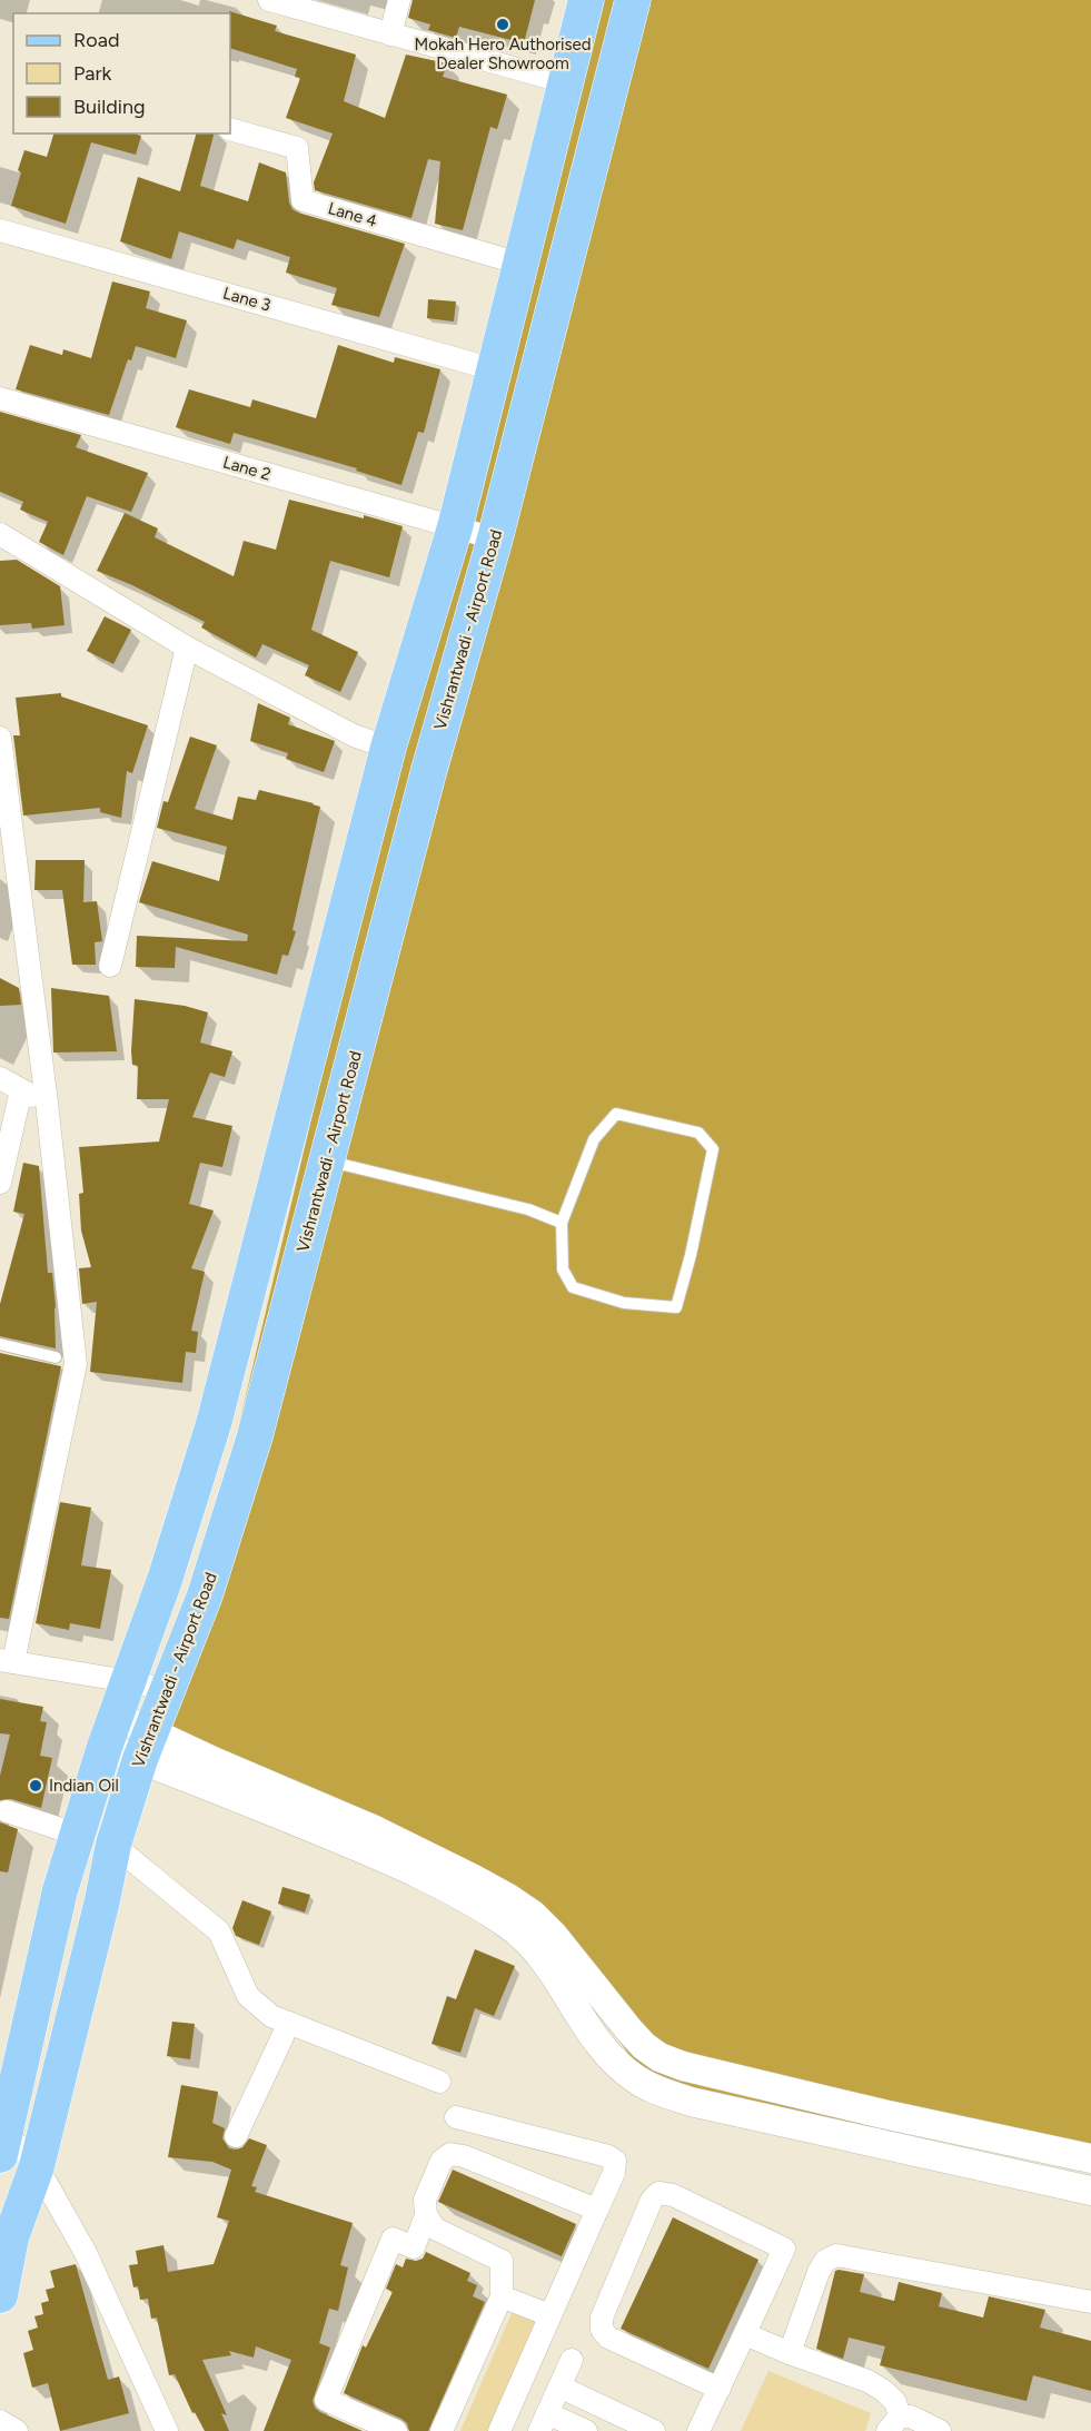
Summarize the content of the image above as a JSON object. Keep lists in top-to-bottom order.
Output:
{
  "streets": {
    "main road": ["Vishrantwadi - Airport Road"],
    "street": ["Lane 4", "Lane 3", "Lane 2"]
  },
  "crossings": [
    ["Lane 2", "Vishrantwadi - Airport Road"]
  ],
  "places": ["Mokah Hero Authorised Dealer Showroom", "Indian Oil"],
  "legend": ["Road", "Park", "Building"]
}
